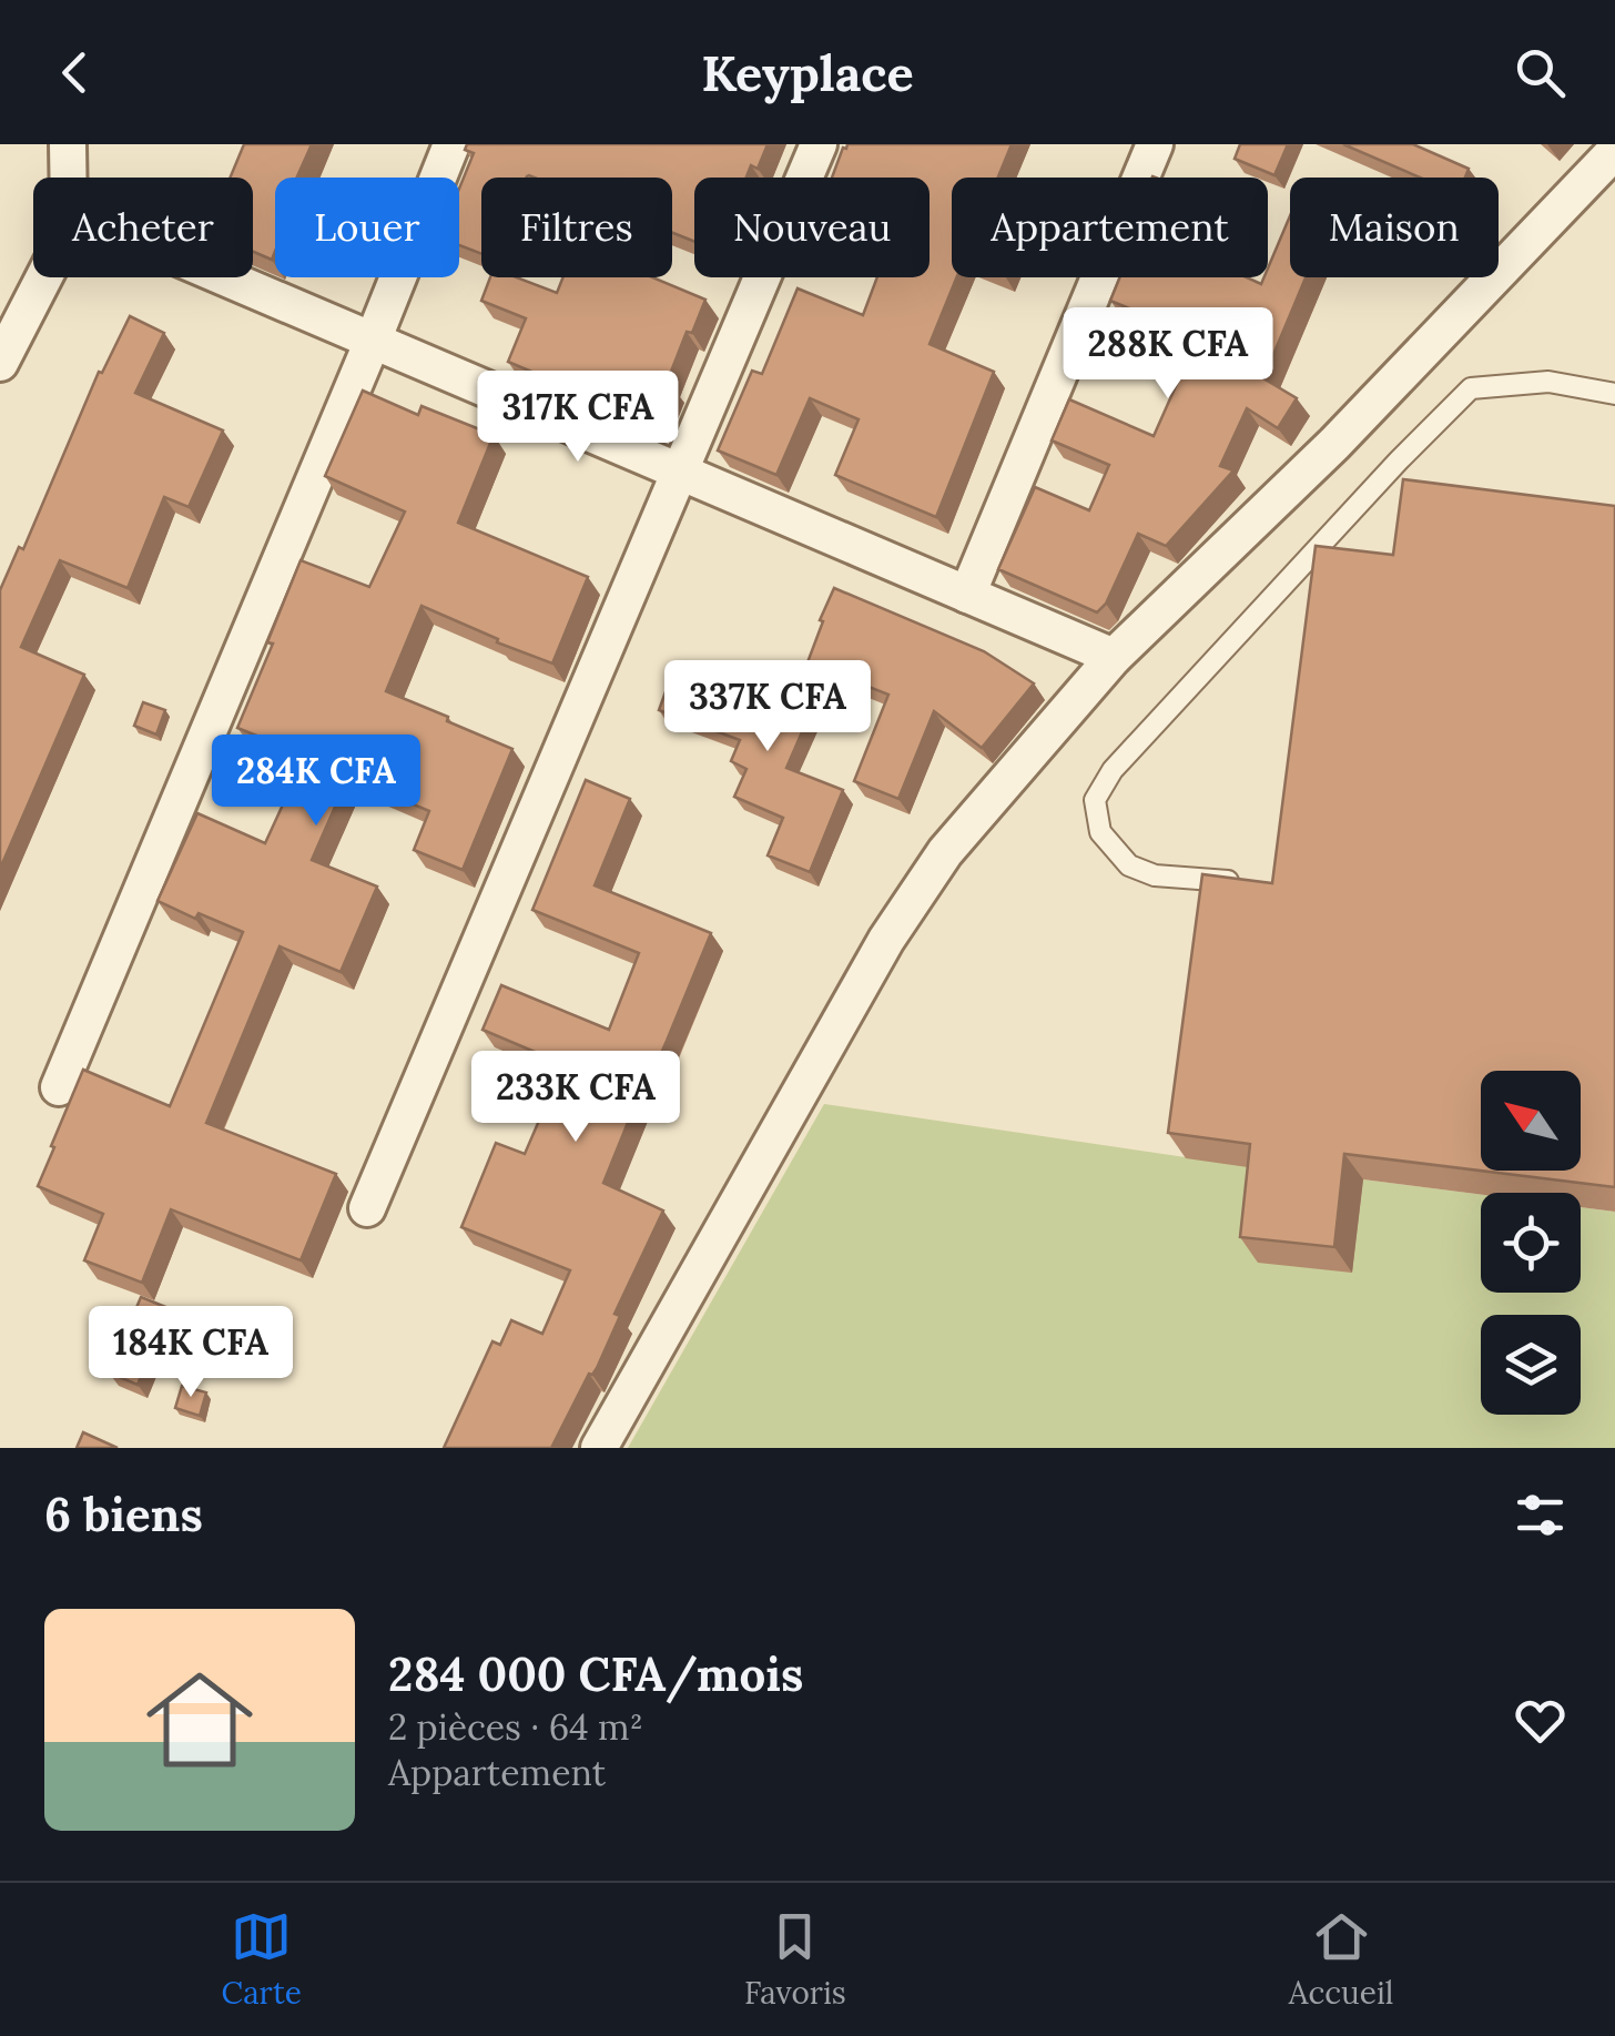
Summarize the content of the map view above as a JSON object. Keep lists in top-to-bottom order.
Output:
{
  "north": "top left",
  "page": {
    "header": "Keyplace",
    "chip": [
      "Acheter",
      "Louer",
      "Filtres",
      "Nouveau",
      "Appartement",
      "Maison"
    ],
    "price": [
      "288K CFA",
      "317K CFA",
      "337K CFA",
      "284K CFA",
      "233K CFA",
      "184K CFA"
    ],
    "heading": "6 biens",
    "list": [
      {
        "name": "284 000 CFA/mois",
        "note": "2 pièces · 64 m² · Appartement"
      }
    ],
    "tabs": ["Carte", "Favoris", "Accueil"]
  }
}
